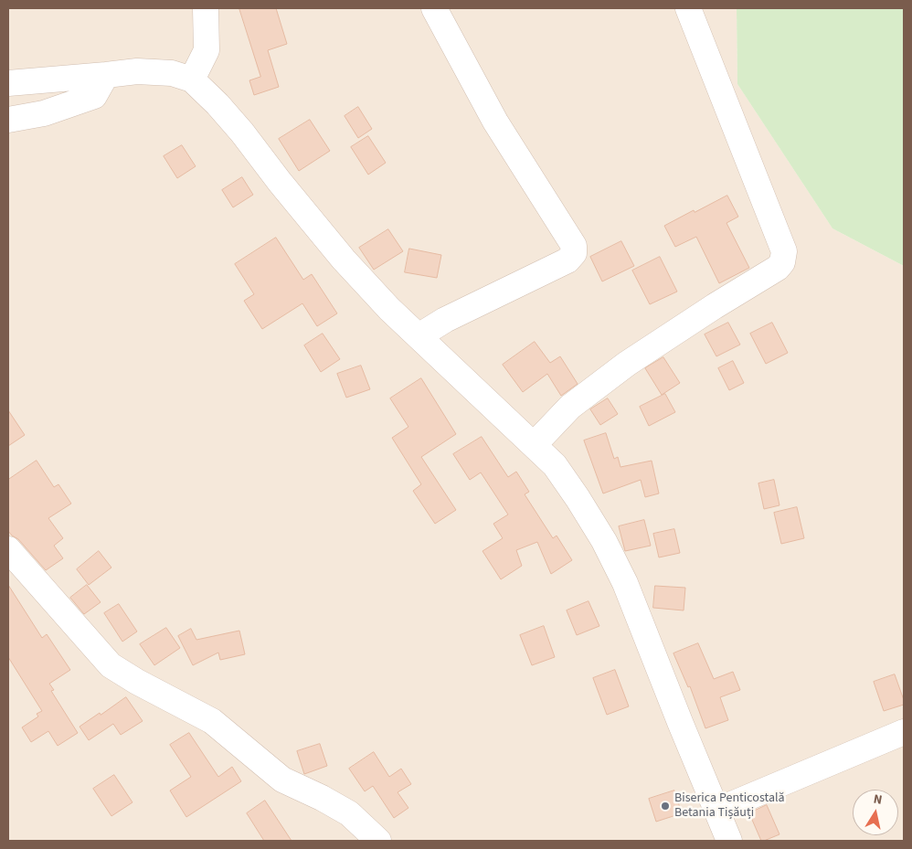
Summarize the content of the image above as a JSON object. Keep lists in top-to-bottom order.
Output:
{
  "places": ["Biserica Penticostală Betania Tișăuți"],
  "north": "top"
}
